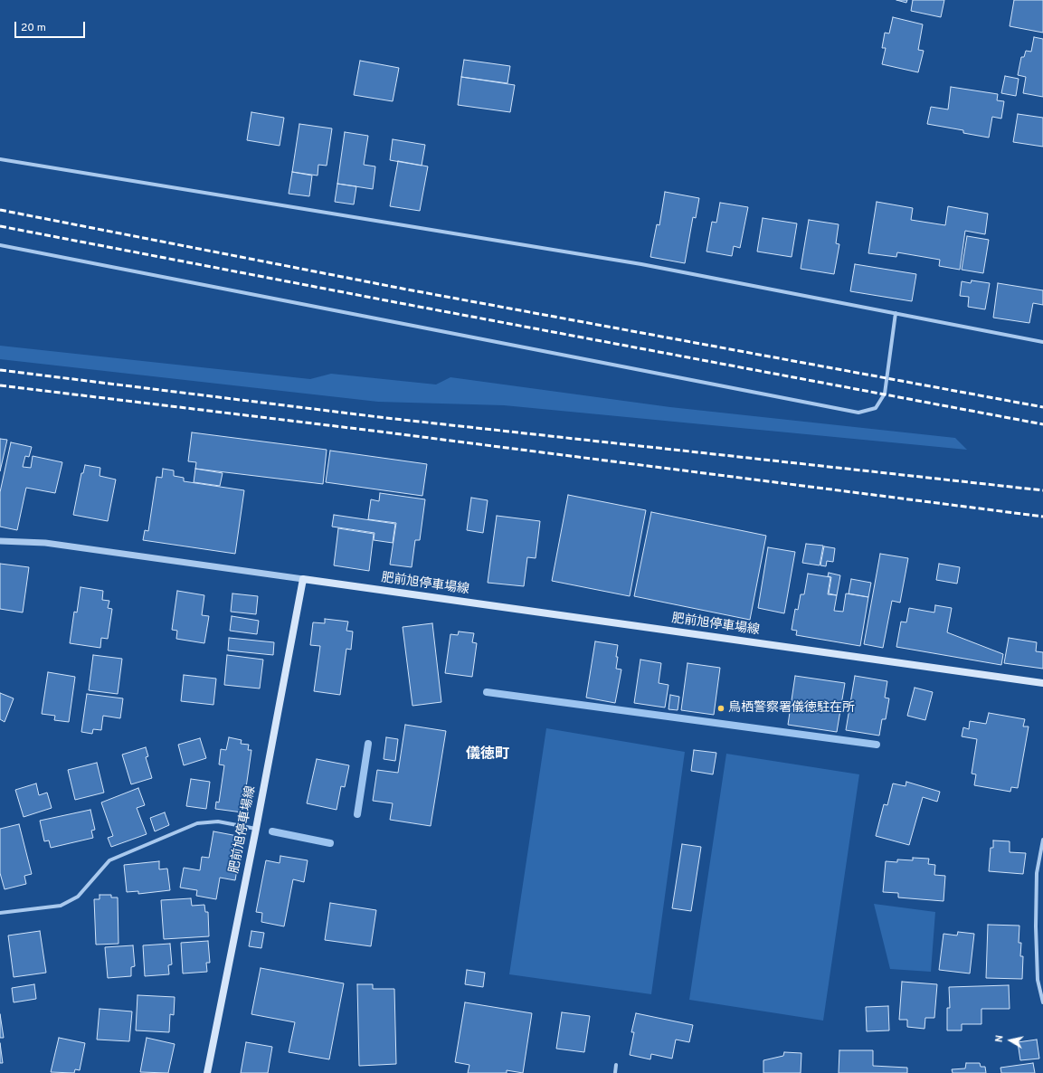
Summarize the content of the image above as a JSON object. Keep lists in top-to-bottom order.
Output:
{
  "streets": {
    "main road": ["肥前旭停車場線"]
  },
  "districts": ["儀徳町"],
  "places": ["鳥栖警察署儀徳駐在所"],
  "scale_bar": "20 m",
  "north": "left"
}
